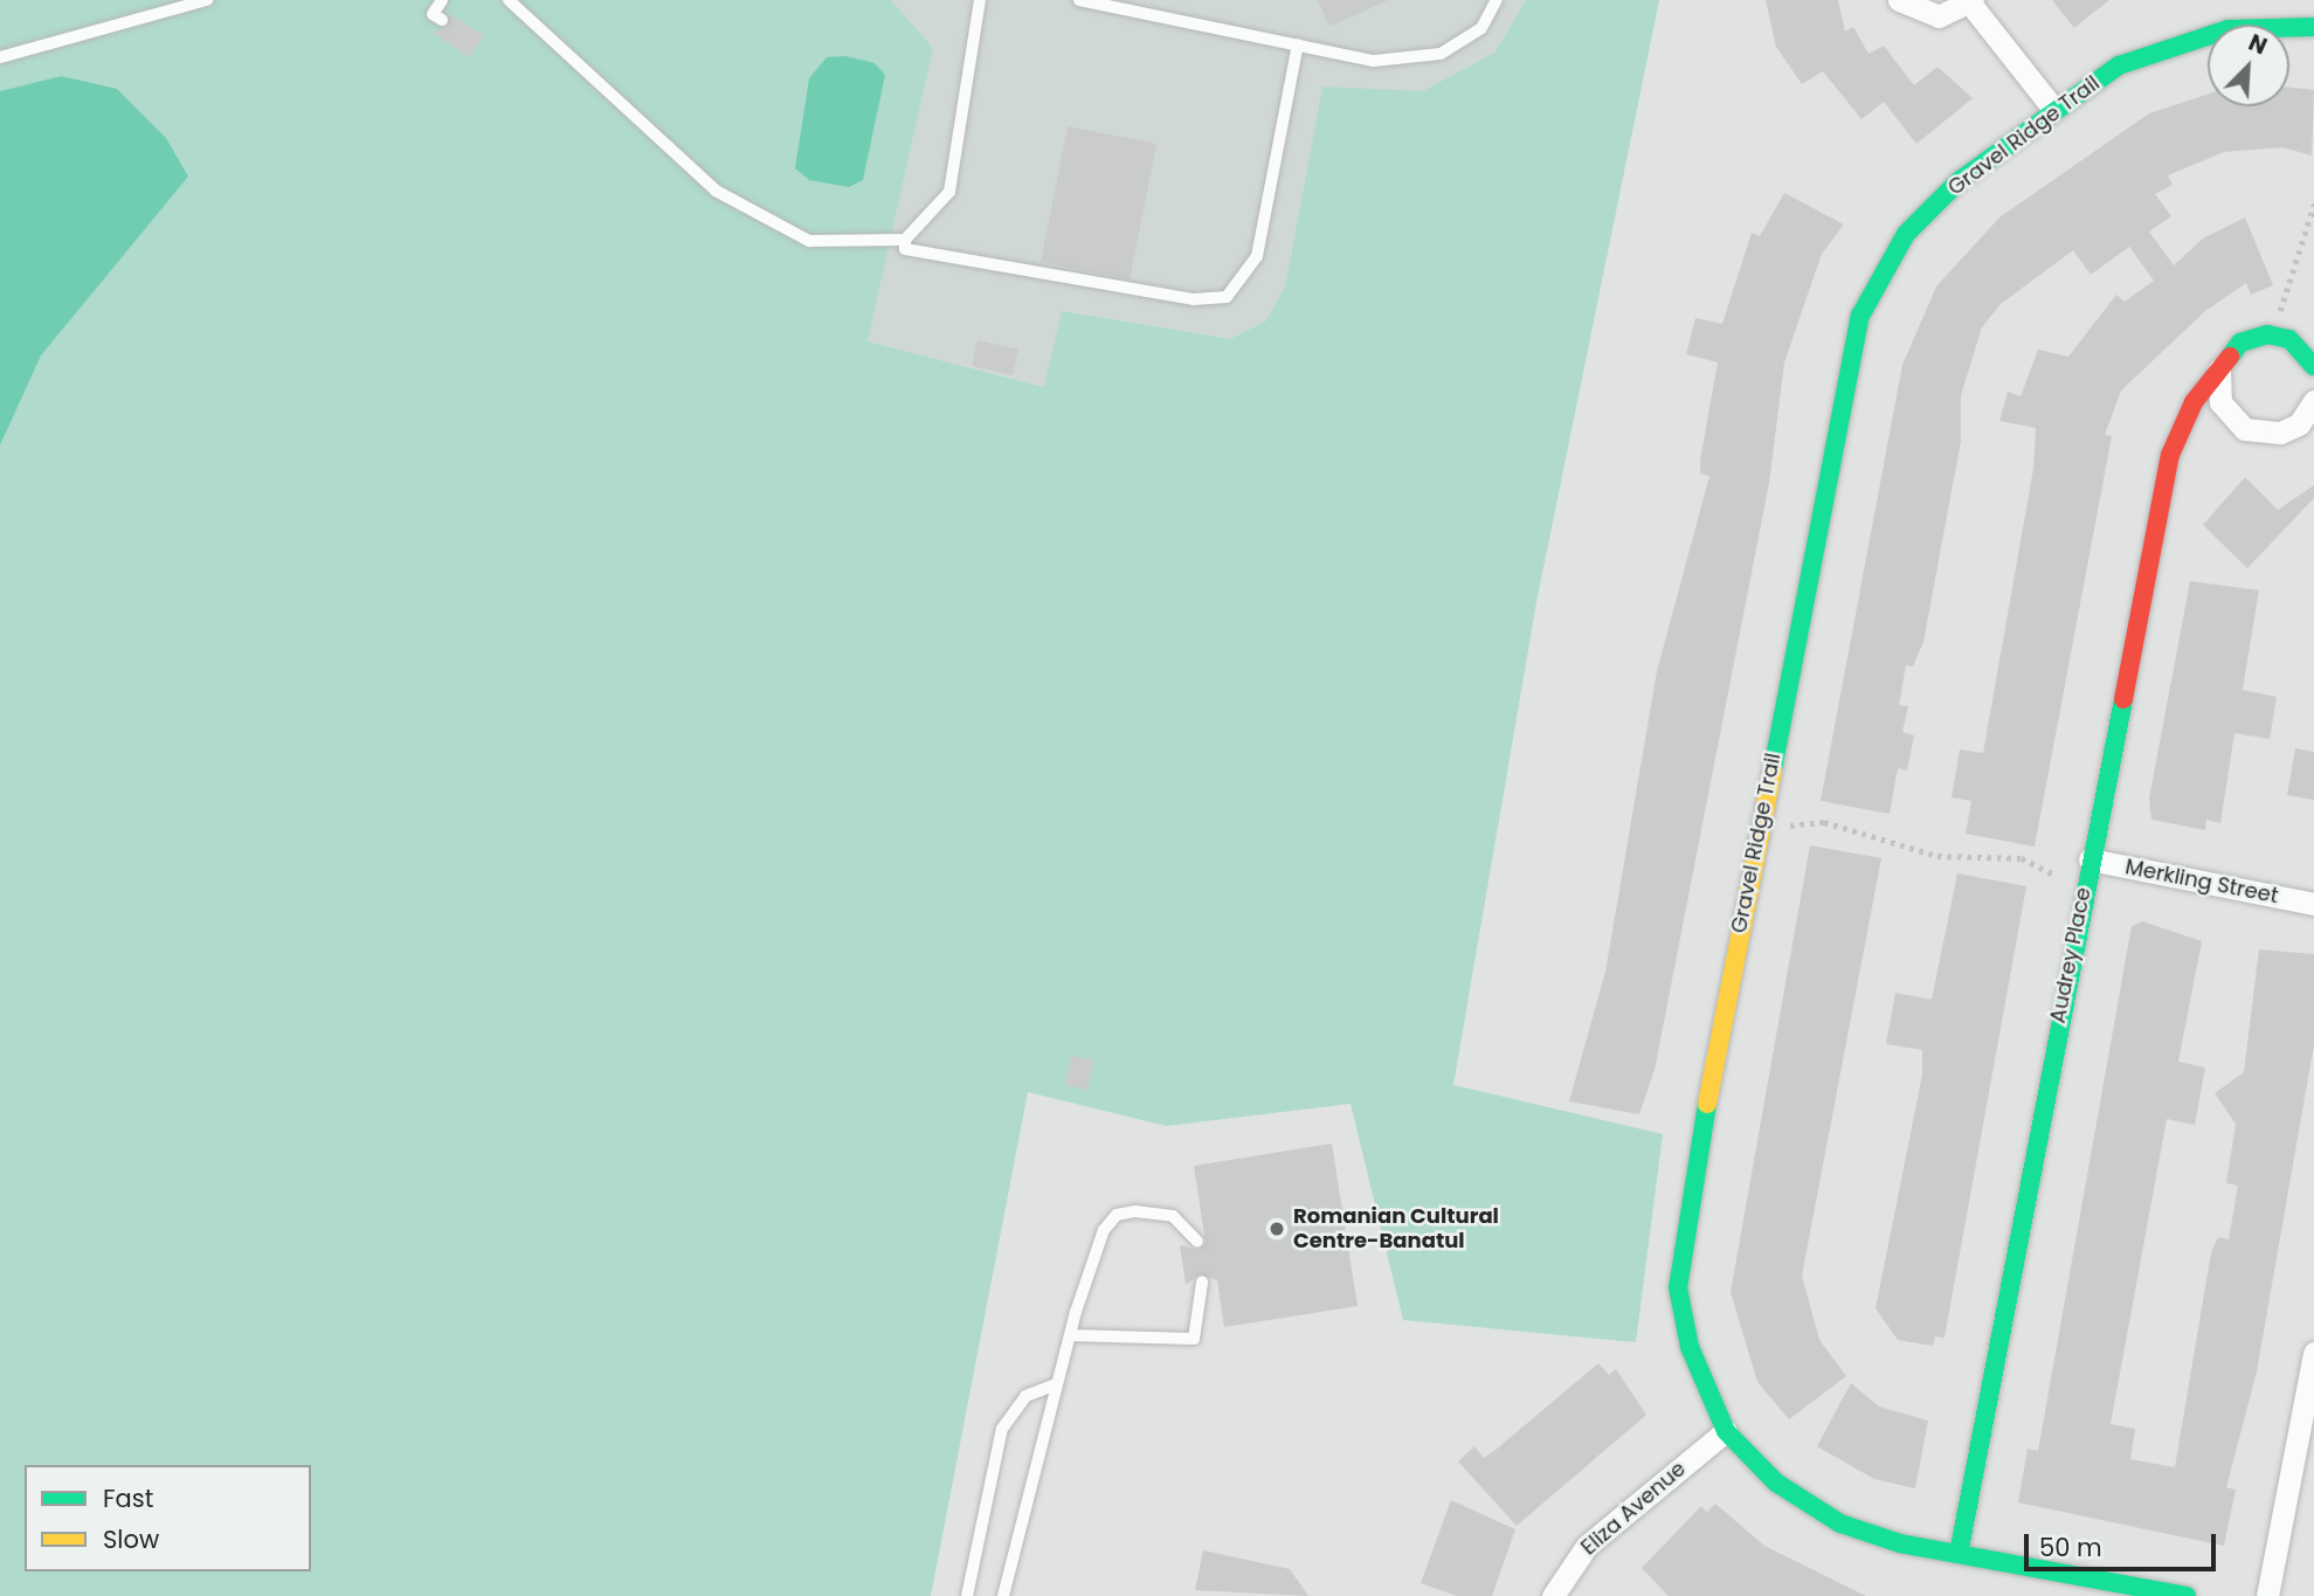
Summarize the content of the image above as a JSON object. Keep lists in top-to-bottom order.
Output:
{
  "streets": {
    "street": [
      "Gravel Ridge Trail",
      "Merkling Street",
      "Audrey Place",
      "Eliza Avenue"
    ]
  },
  "crossings": [
    ["Gravel Ridge Trail", "Audrey Place"],
    ["Gravel Ridge Trail", "Eliza Avenue"],
    ["Merkling Street", "Audrey Place"]
  ],
  "places": ["Romanian Cultural Centre-Banatul"],
  "legend": ["Fast", "Slow"],
  "scale_bar": "50 m",
  "north": "top right"
}
